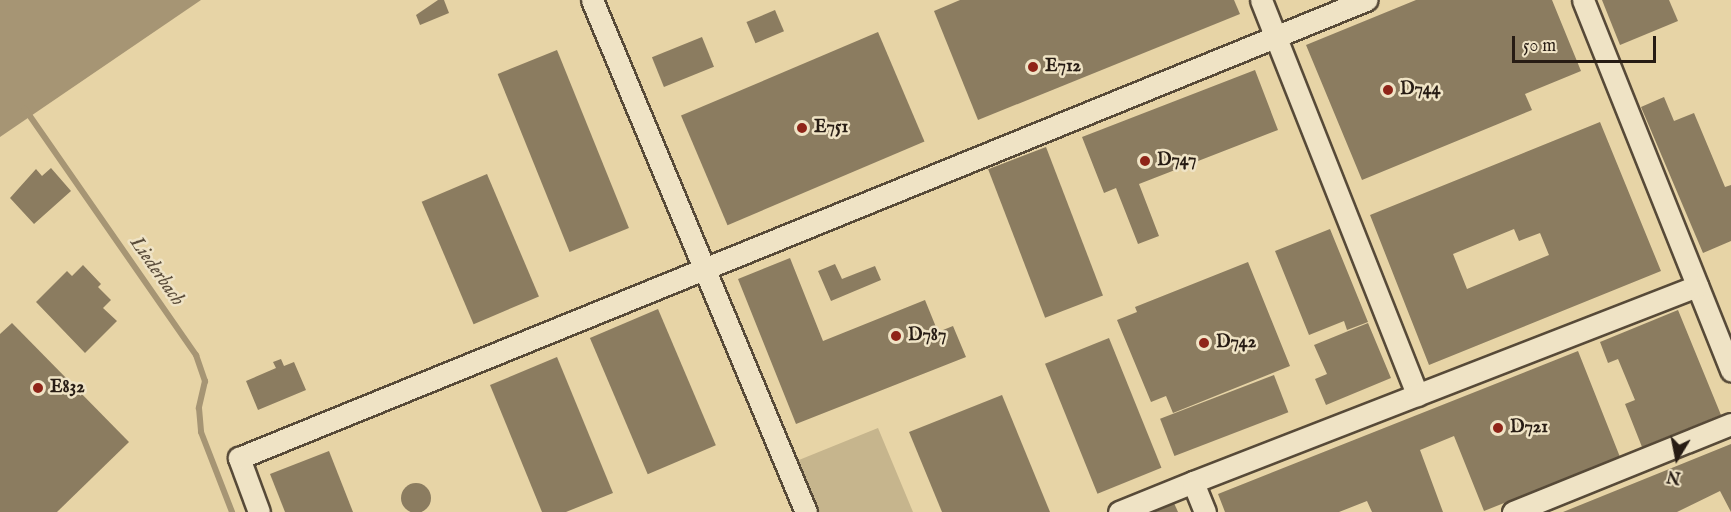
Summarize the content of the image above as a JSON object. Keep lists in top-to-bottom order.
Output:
{
  "water": ["Liederbach"],
  "places": [
    "E712",
    "D744",
    "E751",
    "D747",
    "D787",
    "D742",
    "E832",
    "D721"
  ],
  "scale_bar": "50 m",
  "north": "bottom"
}
